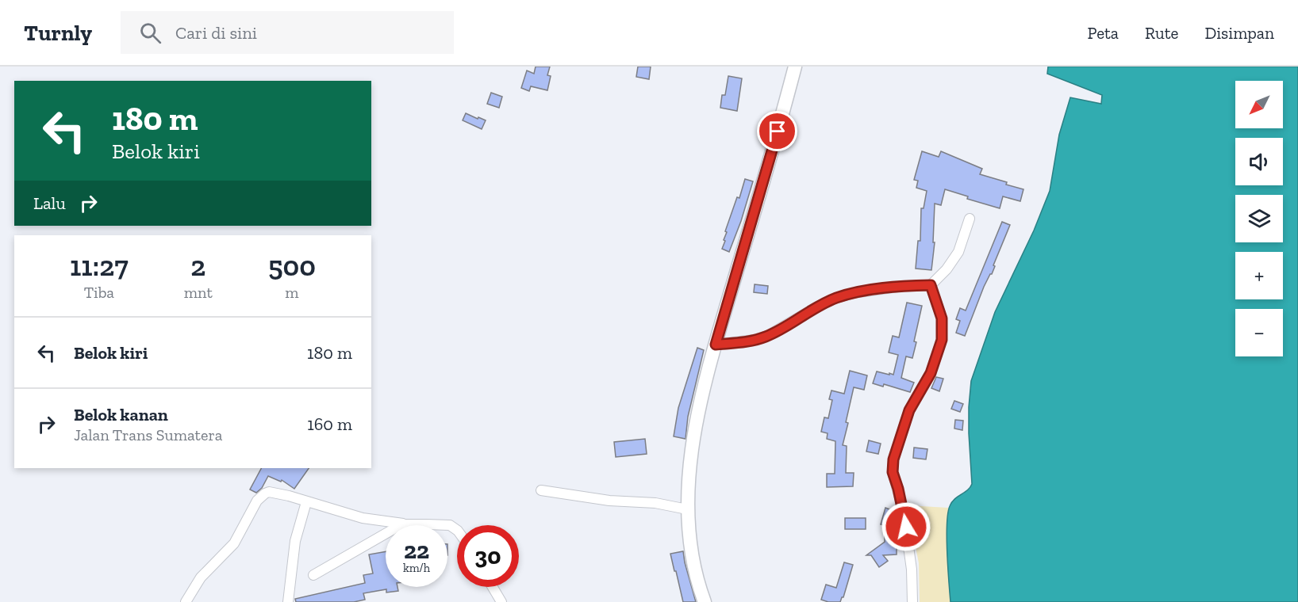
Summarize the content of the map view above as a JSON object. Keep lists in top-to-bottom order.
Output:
{
  "north": "bottom left",
  "page": {
    "header": "Turnly",
    "search": "Cari di sini",
    "nav": ["Peta", "Rute", "Disimpan"],
    "map_buttons": ["+", "−"],
    "turn": ["180 m", "Belok kiri"],
    "then": "Lalu",
    "eta": [
      "11:27",
      "Tiba",
      "2",
      "mnt",
      "500",
      "m"
    ],
    "list": [
      {
        "name": "Belok kiri",
        "value": "180 m"
      },
      {
        "name": "Belok kanan",
        "note": "Jalan Trans Sumatera",
        "value": "160 m"
      }
    ],
    "speed": "22 km/h",
    "limit": "30"
  }
}
